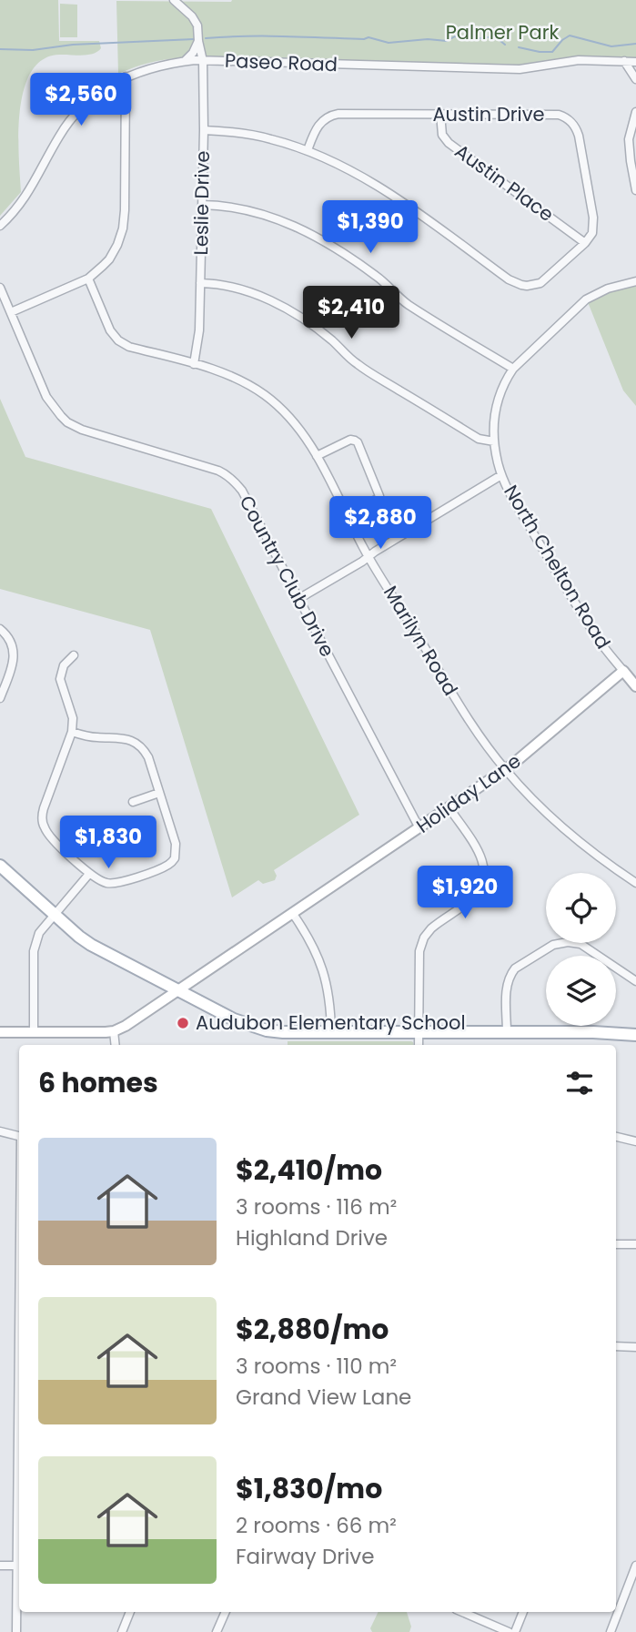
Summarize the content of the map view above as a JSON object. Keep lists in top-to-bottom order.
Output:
{
  "streets": {
    "street": [
      "Paseo Road",
      "Austin Drive",
      "Austin Place",
      "Leslie Drive",
      "North Chelton Road",
      "Country Club Drive",
      "Marilyn Road",
      "Holiday Lane"
    ]
  },
  "crossings": [
    ["Paseo Road", "Leslie Drive"],
    ["Austin Drive", "Austin Place"],
    ["Leslie Drive", "Marilyn Road"],
    ["North Chelton Road", "Holiday Lane"],
    ["Country Club Drive", "Holiday Lane"],
    ["Marilyn Road", "Holiday Lane"]
  ],
  "parks": ["Palmer Park"],
  "places": ["Audubon Elementary School"],
  "page": {
    "price": [
      "$2,560",
      "$1,390",
      "$2,410",
      "$2,880",
      "$1,830",
      "$1,920"
    ],
    "heading": "6 homes",
    "list": [
      {
        "name": "$2,410/mo",
        "note": "3 rooms · 116 m² · Highland Drive"
      },
      {
        "name": "$2,880/mo",
        "note": "3 rooms · 110 m² · Grand View Lane"
      },
      {
        "name": "$1,830/mo",
        "note": "2 rooms · 66 m² · Fairway Drive"
      }
    ]
  }
}
